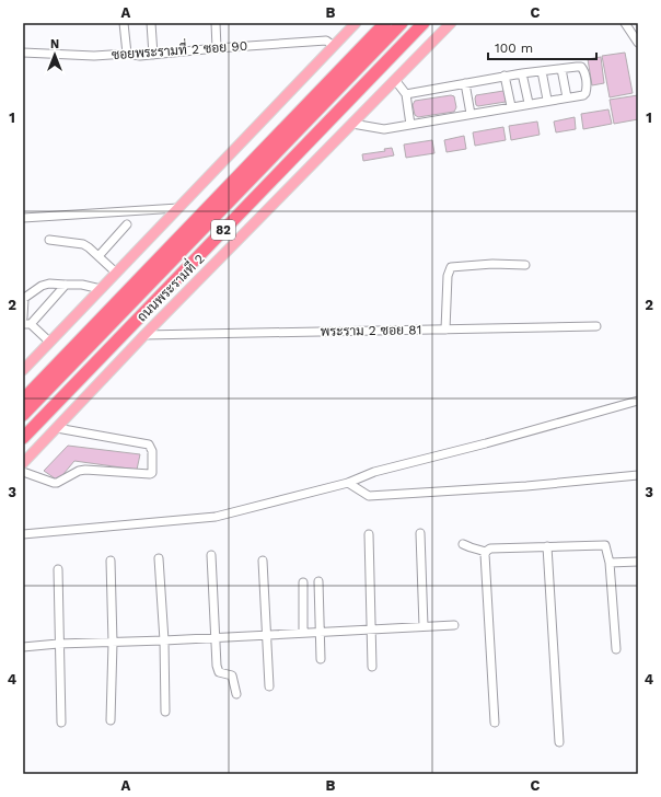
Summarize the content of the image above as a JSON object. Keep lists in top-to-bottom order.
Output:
{
  "streets": {
    "highway": ["82", "ถนนพระรามที่ 2"],
    "street": ["ซอยพระรามที่ 2 ซอย 90", "พระราม 2 ซอย 81"]
  },
  "crossings": [
    ["ถนนพระรามที่ 2", "พระราม 2 ซอย 81"]
  ],
  "scale_bar": "100 m",
  "north": "top",
  "grid": {
    "columns": ["A", "B", "C"],
    "rows": [
      "1",
      "2",
      "3",
      "4"
    ]
  }
}
